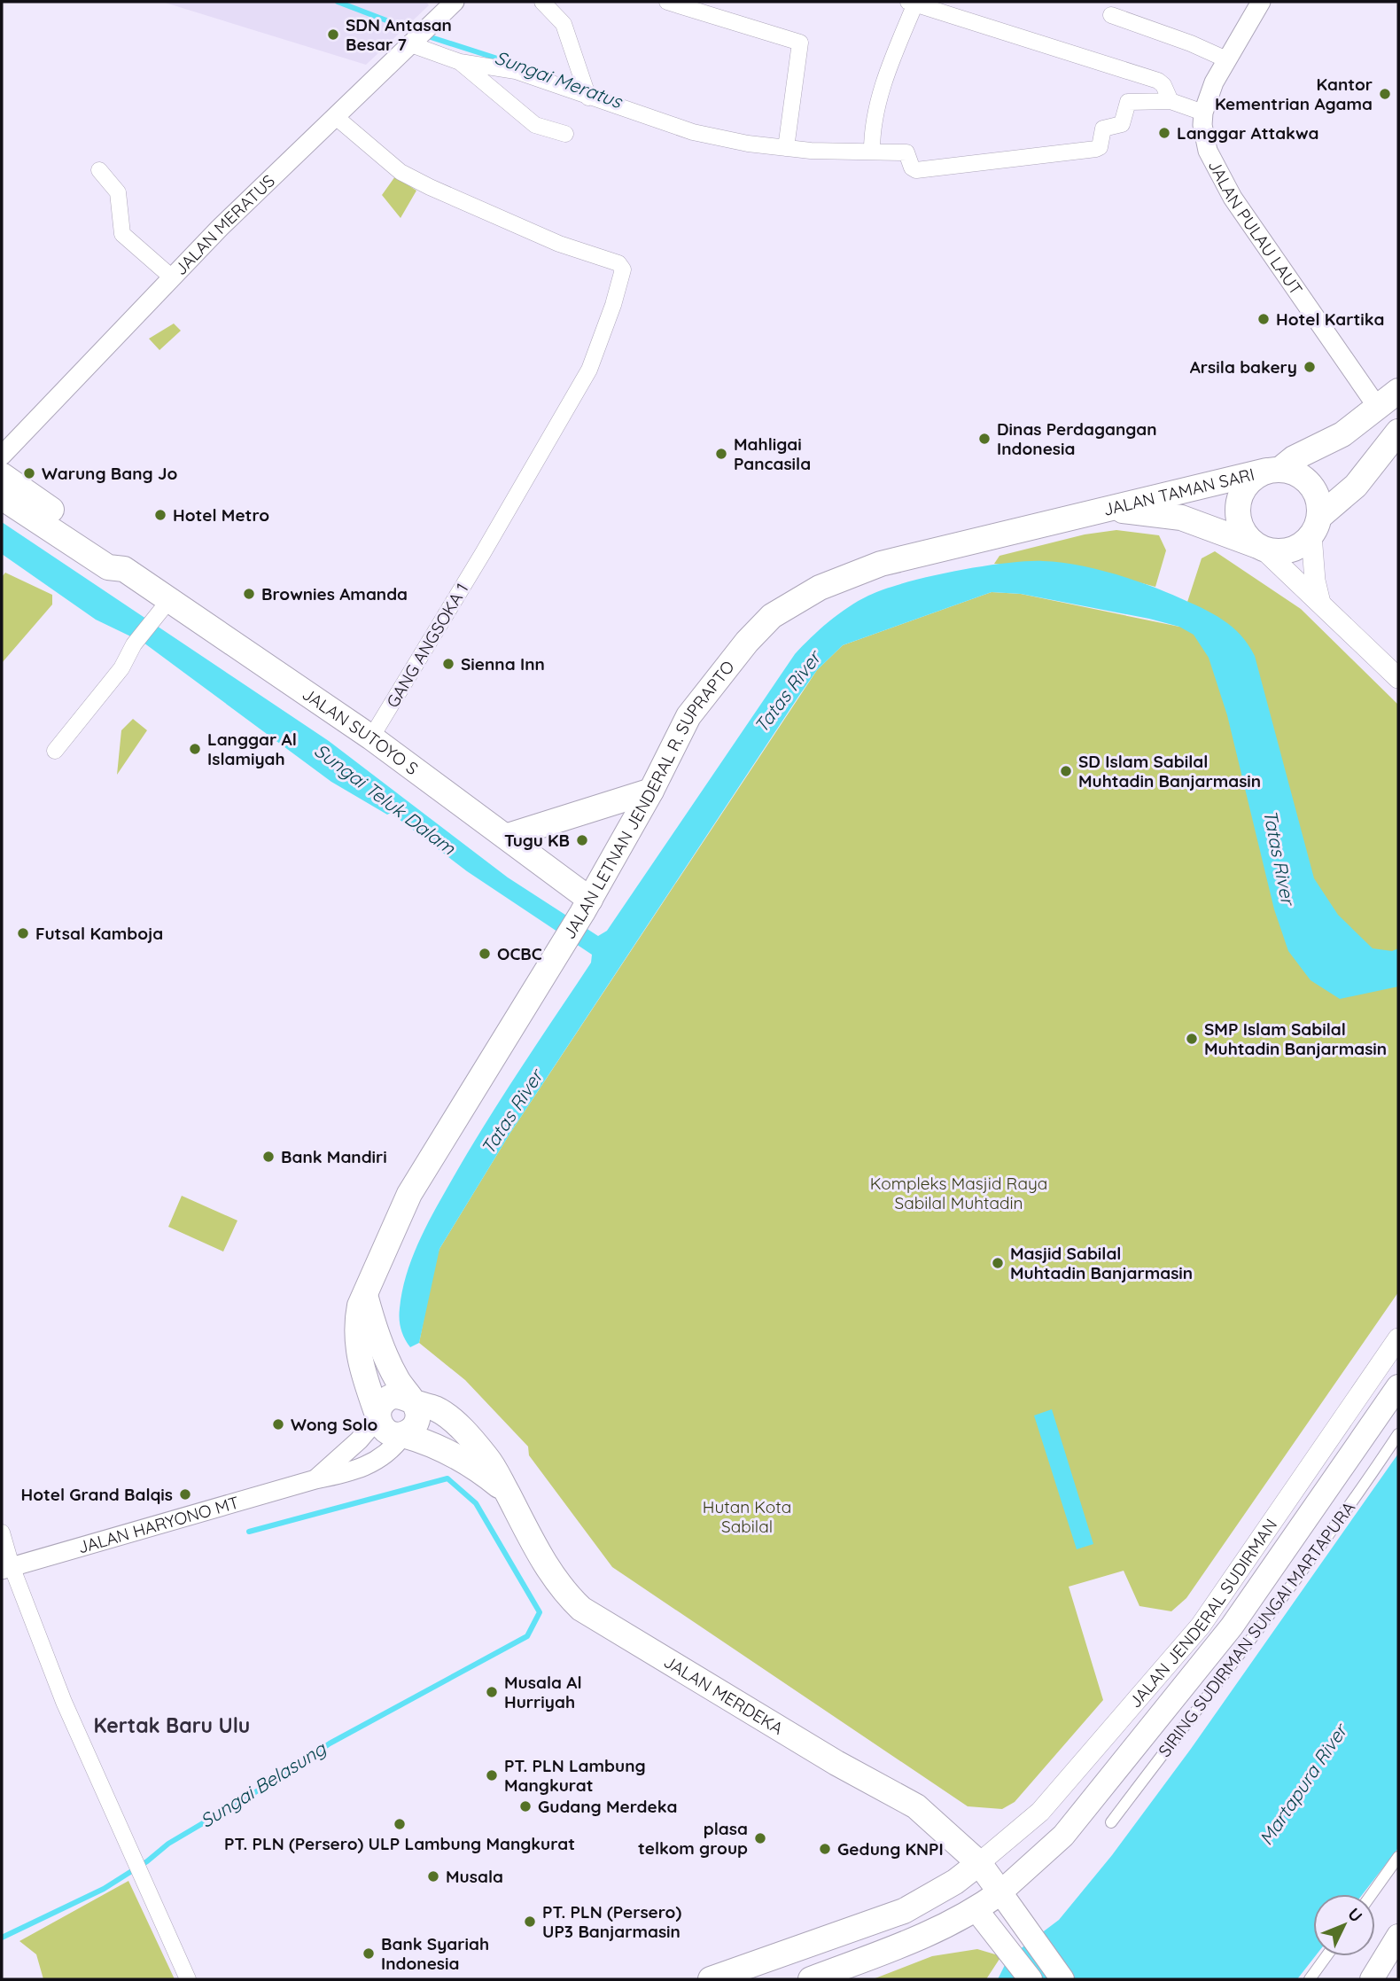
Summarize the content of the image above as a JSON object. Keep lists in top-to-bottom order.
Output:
{
  "streets": {
    "highway": [
      "JALAN TAMAN SARI",
      "JALAN SUTOYO S",
      "JALAN LETNAN JENDERAL R. SUPRAPTO",
      "JALAN MERDEKA"
    ],
    "main road": ["JALAN JENDERAL SUDIRMAN"],
    "street": [
      "JALAN MERATUS",
      "JALAN PULAU LAUT",
      "GANG ANGSOKA 1",
      "JALAN HARYONO MT",
      "SIRING SUDIRMAN SUNGAI MARTAPURA"
    ]
  },
  "crossings": [
    ["JALAN MERATUS", "GANG ANGSOKA 1"],
    ["JALAN PULAU LAUT", "JALAN TAMAN SARI"],
    ["JALAN TAMAN SARI", "JALAN LETNAN JENDERAL R. SUPRAPTO"],
    ["GANG ANGSOKA 1", "JALAN SUTOYO S"],
    ["JALAN SUTOYO S", "JALAN LETNAN JENDERAL R. SUPRAPTO"],
    ["JALAN LETNAN JENDERAL R. SUPRAPTO", "JALAN HARYONO MT"],
    ["JALAN LETNAN JENDERAL R. SUPRAPTO", "JALAN MERDEKA"],
    ["JALAN HARYONO MT", "JALAN MERDEKA"],
    ["JALAN JENDERAL SUDIRMAN", "JALAN MERDEKA"]
  ],
  "districts": ["Kertak Baru Ulu"],
  "water": [
    "Sungai Meratus",
    "Tatas River",
    "Sungai Teluk Dalam",
    "Sungai Belasung",
    "Martapura River"
  ],
  "parks": ["Kompleks Masjid Raya Sabilal Muhtadin", "Hutan Kota Sabilal"],
  "places": [
    "SDN Antasan Besar 7",
    "Kantor Kementrian Agama",
    "Langgar Attakwa",
    "Hotel Kartika",
    "Arsila bakery",
    "Dinas Perdagangan Indonesia",
    "Mahligai Pancasila",
    "Warung Bang Jo",
    "Hotel Metro",
    "Brownies Amanda",
    "Sienna Inn",
    "Langgar Al Islamiyah",
    "SD Islam Sabilal Muhtadin Banjarmasin",
    "Tugu KB",
    "Futsal Kamboja",
    "OCBC",
    "SMP Islam Sabilal Muhtadin Banjarmasin",
    "Bank Mandiri",
    "Masjid Sabilal Muhtadin Banjarmasin",
    "Wong Solo",
    "Hotel Grand Balqis",
    "Musala Al Hurriyah",
    "PT. PLN Lambung Mangkurat",
    "Gudang Merdeka",
    "PT. PLN (Persero) ULP Lambung Mangkurat",
    "plasa telkom group",
    "Gedung KNPI",
    "Musala",
    "PT. PLN (Persero) UP3 Banjarmasin",
    "Bank Syariah Indonesia"
  ],
  "north": "top right"
}
